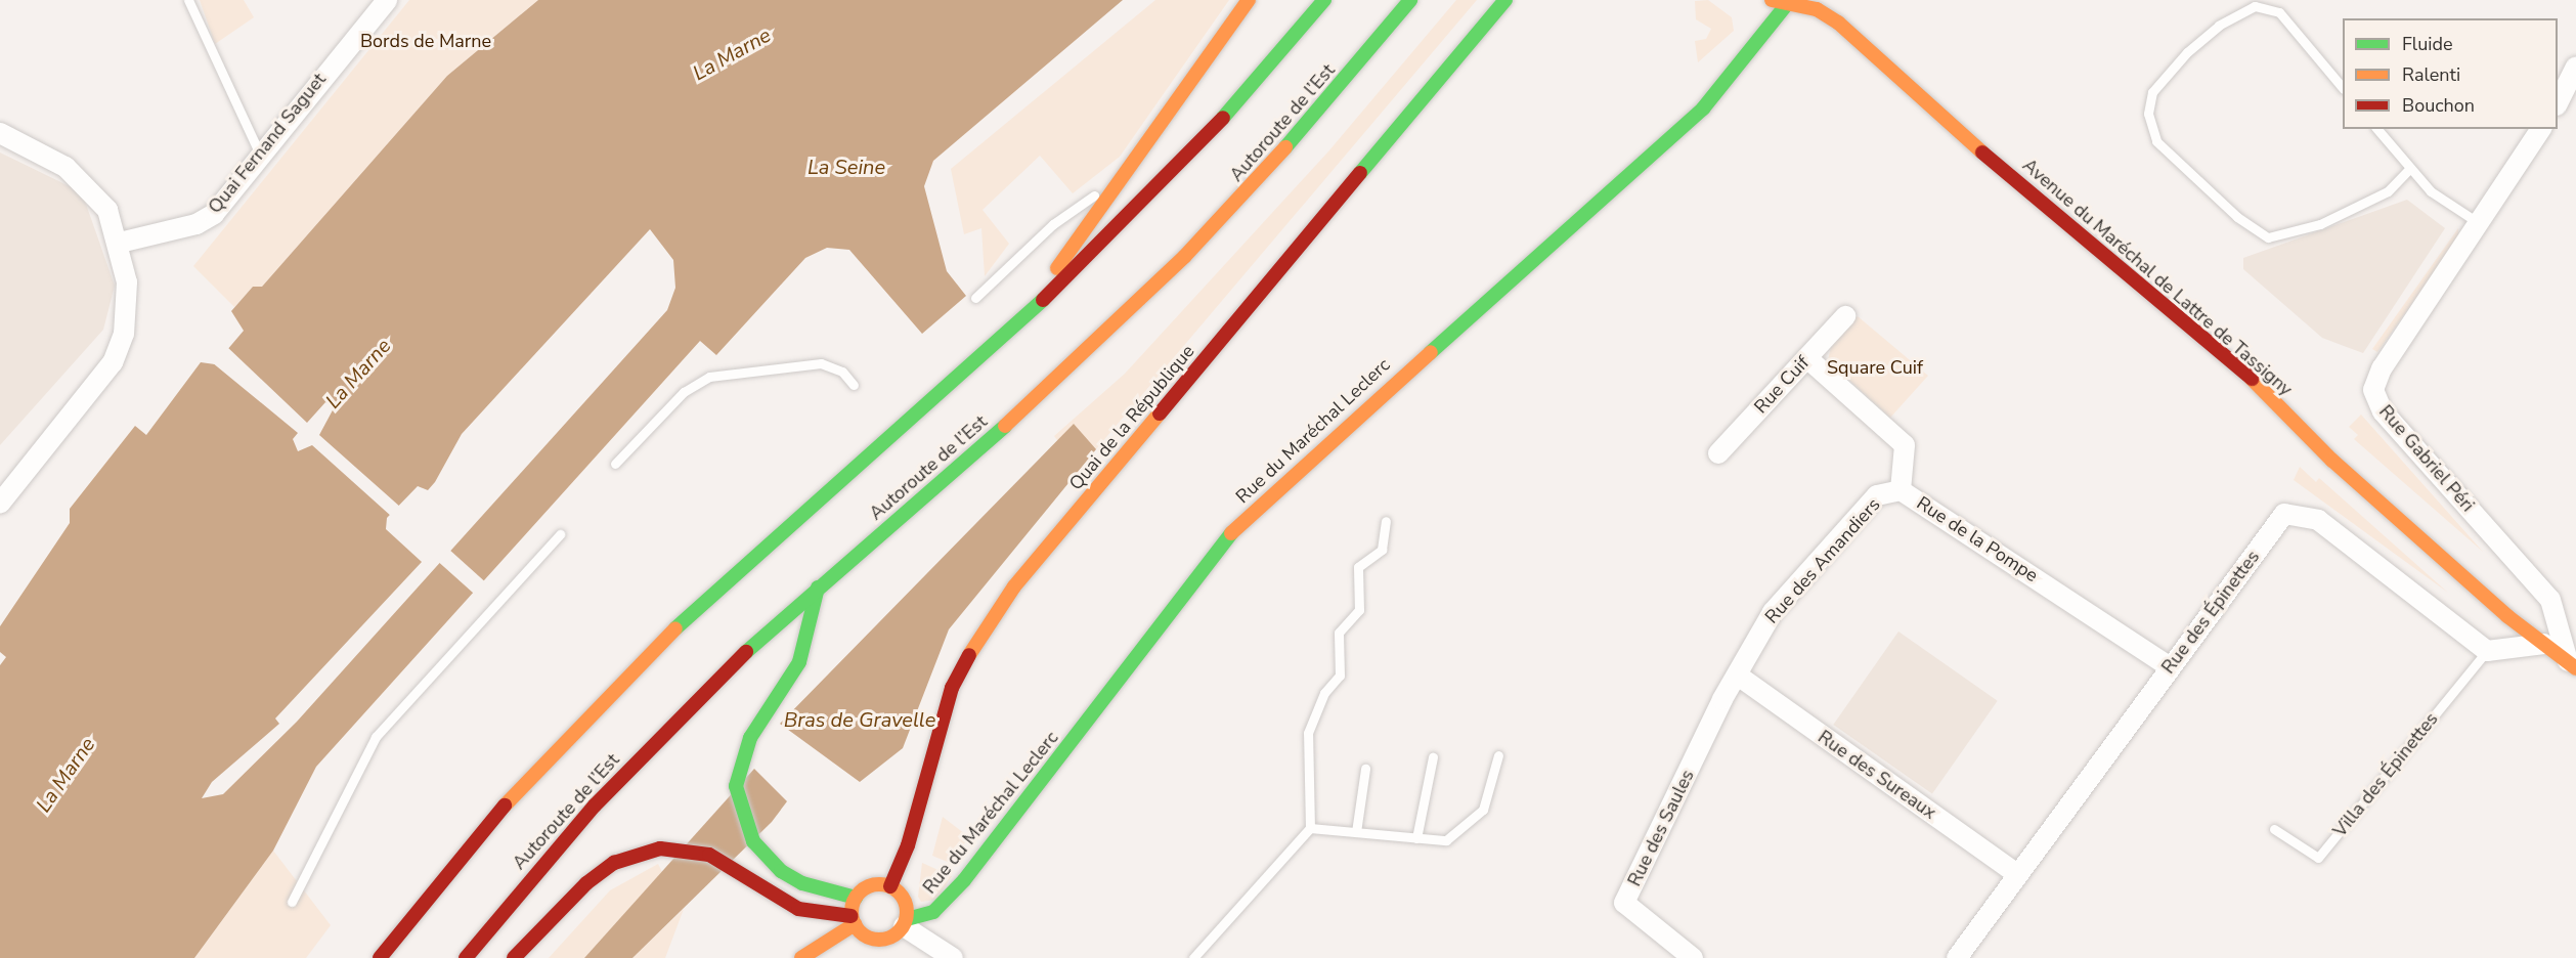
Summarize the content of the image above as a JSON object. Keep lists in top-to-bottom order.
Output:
{
  "streets": {
    "main road": [
      "Autoroute de l’Est",
      "Avenue du Maréchal de Lattre de Tassigny",
      "Quai de la République",
      "Rue du Maréchal Leclerc"
    ],
    "street": [
      "Quai Fernand Saguet",
      "Rue Cuif",
      "Rue Gabriel Péri",
      "Rue de la Pompe",
      "Rue des Amandiers",
      "Rue des Épinettes",
      "Rue des Sureaux",
      "Rue des Saules"
    ],
    "lane": ["Villa des Épinettes"]
  },
  "crossings": [
    ["Avenue du Maréchal de Lattre de Tassigny", "Rue du Maréchal Leclerc"],
    ["Avenue du Maréchal de Lattre de Tassigny", "Rue Gabriel Péri"],
    ["Rue Cuif", "Rue de la Pompe"],
    ["Quai de la République", "Rue du Maréchal Leclerc"],
    ["Rue de la Pompe", "Rue des Amandiers"],
    ["Rue de la Pompe", "Rue des Épinettes"],
    ["Rue des Amandiers", "Rue des Sureaux"],
    ["Rue des Amandiers", "Rue des Saules"],
    ["Rue des Épinettes", "Rue des Sureaux"],
    ["Rue des Épinettes", "Villa des Épinettes"],
    ["Rue des Sureaux", "Rue des Saules"]
  ],
  "water": ["La Marne", "La Seine", "Bras de Gravelle"],
  "parks": ["Bords de Marne", "Square Cuif"],
  "legend": ["Fluide", "Ralenti", "Bouchon"]
}
